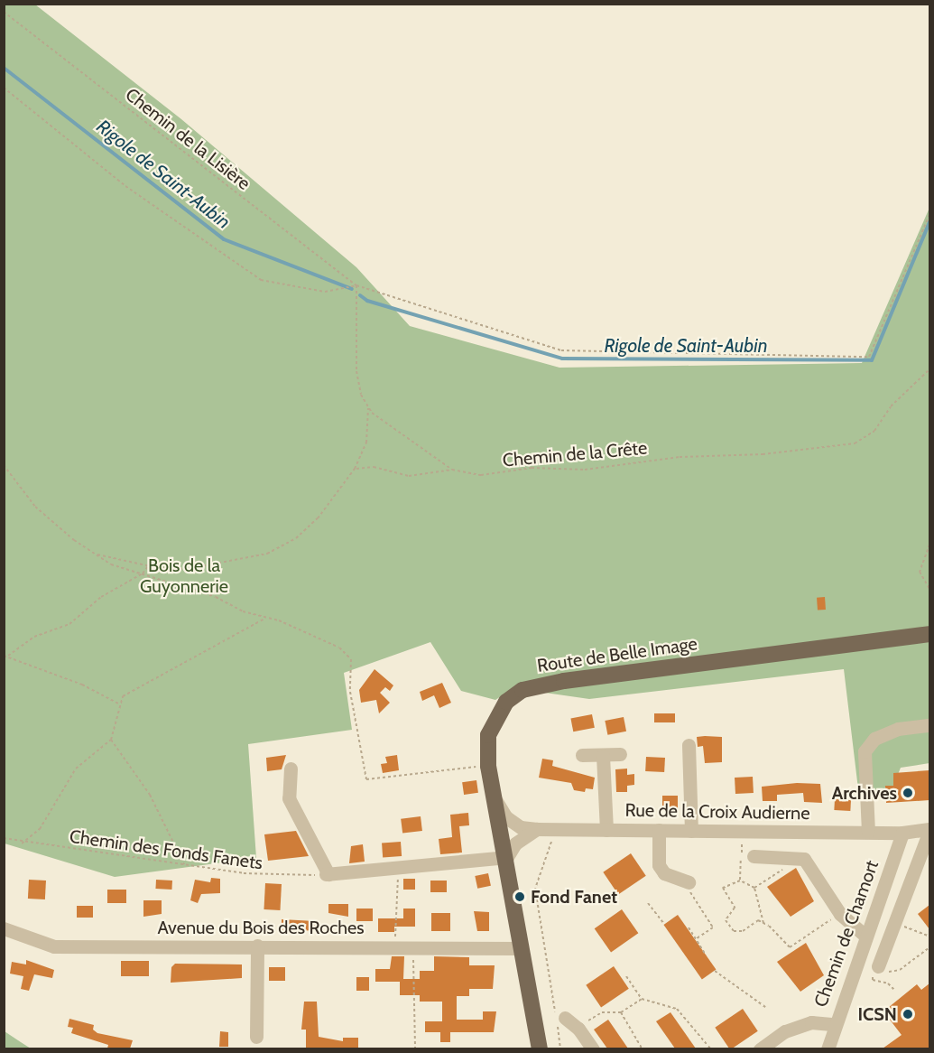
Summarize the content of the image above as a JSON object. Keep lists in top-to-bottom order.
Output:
{
  "streets": {
    "main road": ["Route de Belle Image"],
    "street": ["Rue de la Croix Audierne", "Avenue du Bois des Roches", "Chemin de Chamort"],
    "path": ["Chemin de la Lisière", "Chemin de la Crête", "Chemin des Fonds Fanets"]
  },
  "crossings": [
    ["Chemin de la Lisière", "Chemin de la Crête"],
    ["Route de Belle Image", "Rue de la Croix Audierne"],
    ["Route de Belle Image", "Avenue du Bois des Roches"],
    ["Rue de la Croix Audierne", "Chemin de Chamort"]
  ],
  "water": ["Rigole de Saint-Aubin"],
  "parks": ["Bois de la Guyonnerie"],
  "places": ["Archives", "Fond Fanet", "ICSN"]
}
